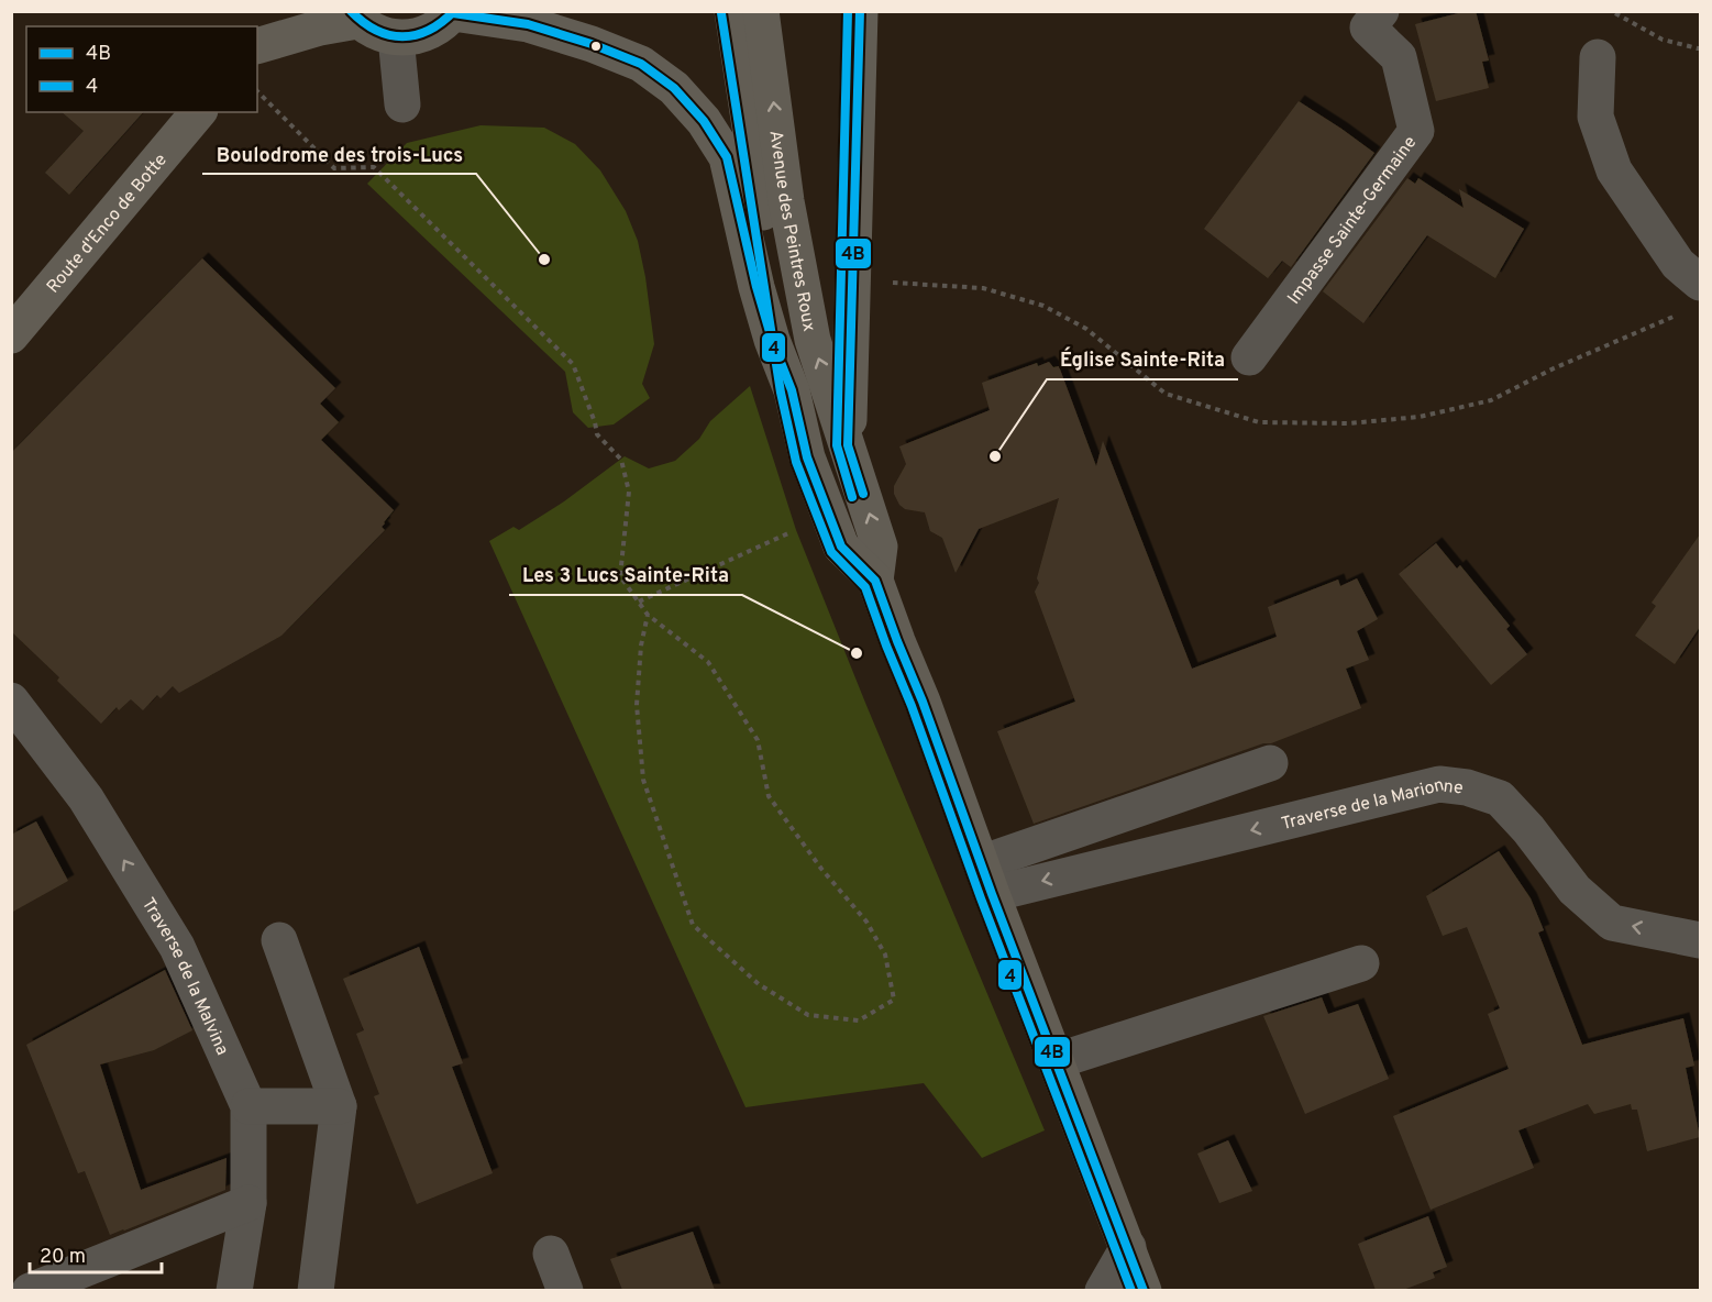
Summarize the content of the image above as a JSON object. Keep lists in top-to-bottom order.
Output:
{
  "streets": {
    "main road": ["Route d'Enco de Botte", "Avenue des Peintres Roux"],
    "street": ["Impasse Sainte-Germaine", "Traverse de la Marionne", "Traverse de la Malvina"]
  },
  "one_way": ["Traverse de la Malvina"],
  "places": ["Boulodrome des trois-Lucs", "Église Sainte-Rita", "Les 3 Lucs Sainte-Rita"],
  "lines": ["transit line 4B", "transit line 4"],
  "legend": ["4B", "4"],
  "scale_bar": "20 m"
}
